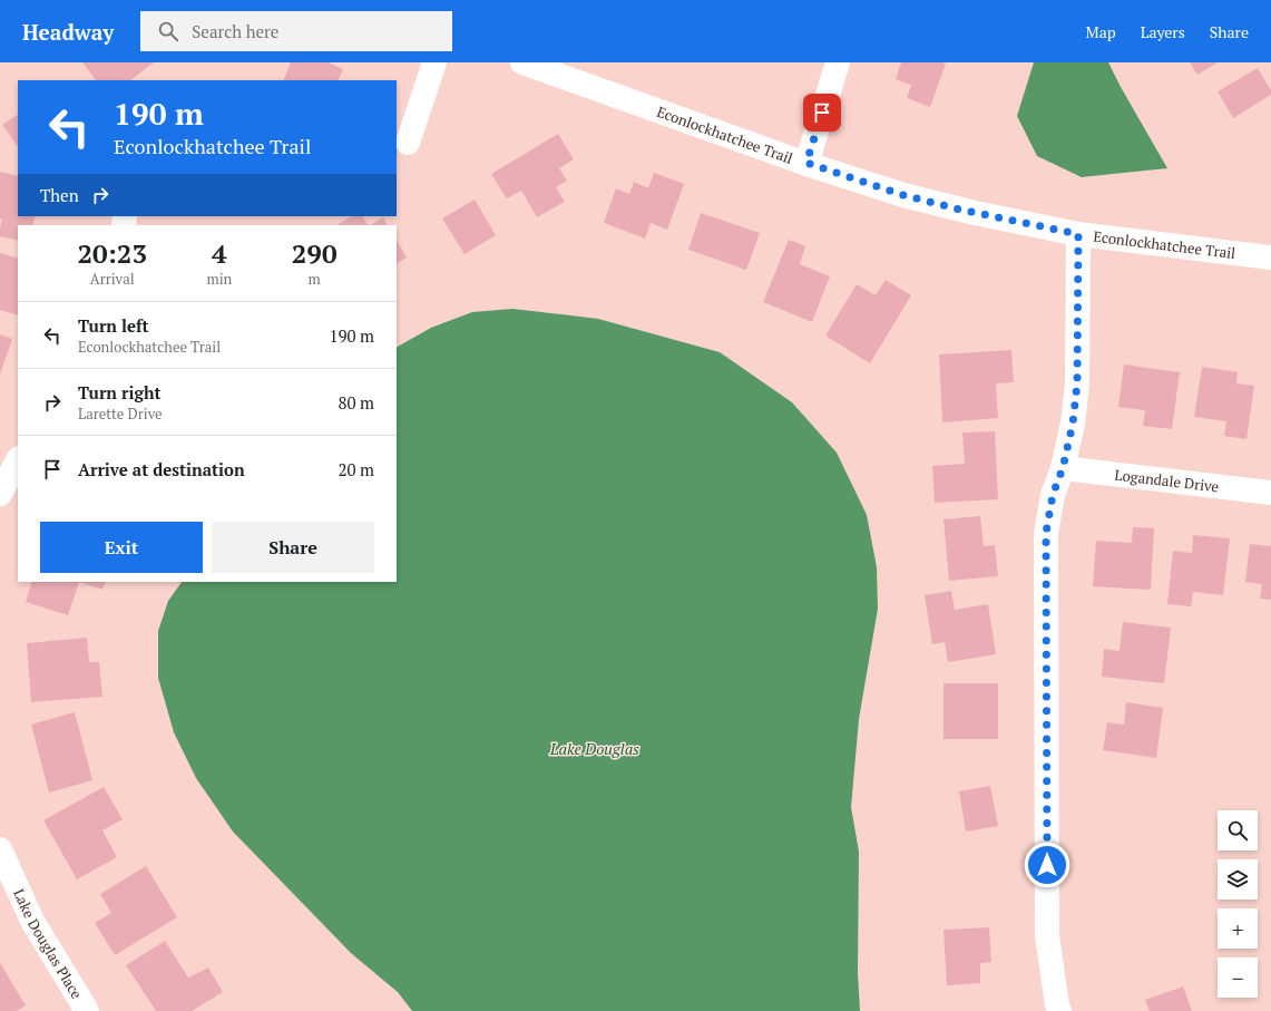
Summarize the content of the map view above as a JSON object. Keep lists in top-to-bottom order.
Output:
{
  "streets": {
    "street": ["Econlockhatchee Trail", "Logandale Drive", "Lake Douglas Place"]
  },
  "water": ["Lake Douglas"],
  "page": {
    "header": "Headway",
    "search": "Search here",
    "nav": ["Map", "Layers", "Share"],
    "turn": ["190 m", "Econlockhatchee Trail"],
    "then": "Then",
    "eta": [
      "20:23",
      "Arrival",
      "4",
      "min",
      "290",
      "m"
    ],
    "list": [
      {
        "name": "Turn left",
        "note": "Econlockhatchee Trail",
        "value": "190 m"
      },
      {
        "name": "Turn right",
        "note": "Larette Drive",
        "value": "80 m"
      },
      {
        "name": "Arrive at destination",
        "value": "20 m"
      }
    ],
    "buttons": ["Exit", "Share"],
    "map_buttons": ["+", "−"]
  }
}
